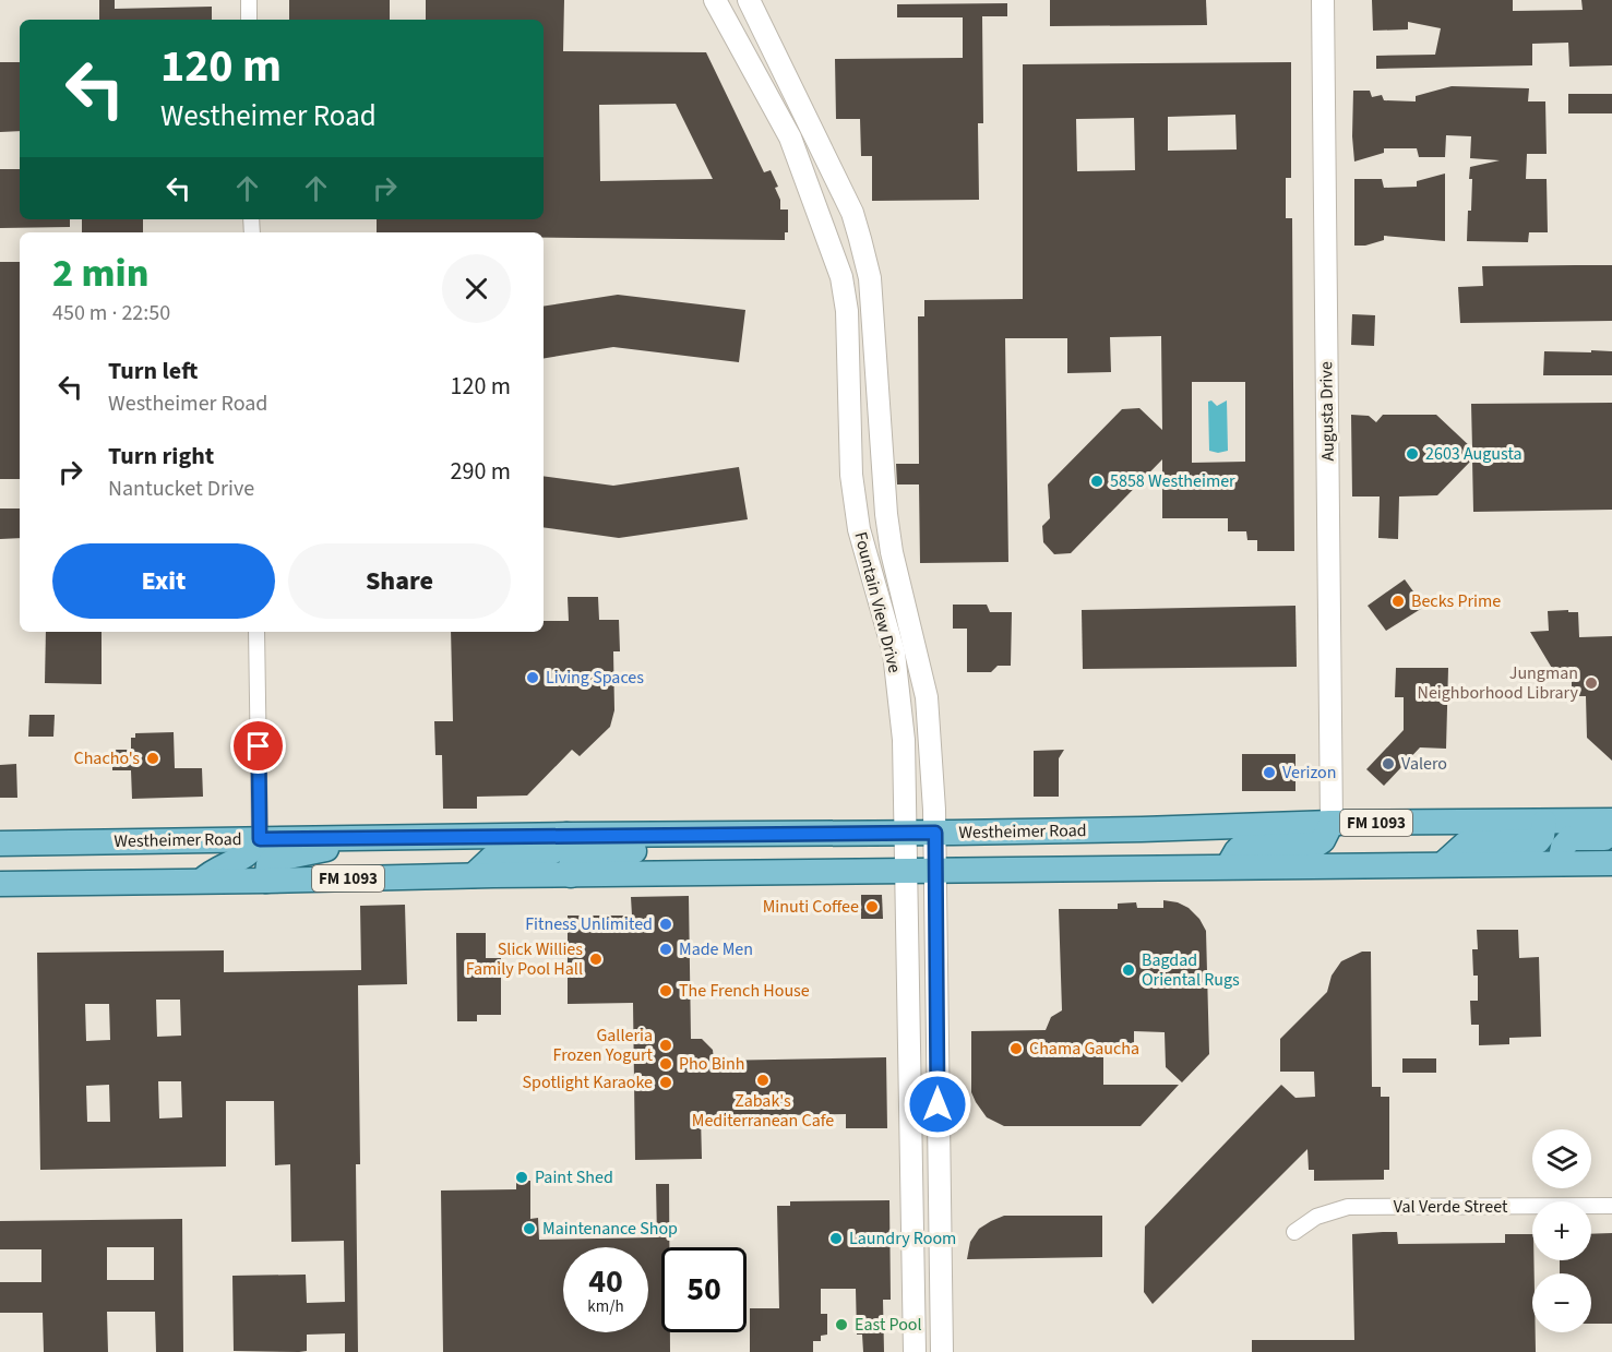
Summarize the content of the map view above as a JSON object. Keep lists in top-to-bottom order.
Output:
{
  "streets": {
    "main road": [
      "Augusta Drive",
      "Fountain View Drive",
      "FM 1093",
      "Westheimer Road"
    ],
    "street": ["Val Verde Street"]
  },
  "crossings": [
    ["Augusta Drive", "Westheimer Road"],
    ["Fountain View Drive", "FM 1093"],
    ["Fountain View Drive", "Westheimer Road"]
  ],
  "places": [
    "2603 Augusta",
    "5858 Westheimer",
    "Becks Prime",
    "Living Spaces",
    "Jungman Neighborhood Library",
    "Chacho's",
    "Valero",
    "Verizon",
    "Minuti Coffee",
    "Fitness Unlimited",
    "Made Men",
    "Slick Willies Family Pool Hall",
    "Bagdad Oriental Rugs",
    "The French House",
    "Galleria Frozen Yogurt",
    "Chama Gaucha",
    "Pho Binh",
    "Zabak's Mediterranean Cafe",
    "Spotlight Karaoke",
    "Paint Shed",
    "Maintenance Shop",
    "Laundry Room",
    "East Pool"
  ],
  "page": {
    "turn": ["120 m", "Westheimer Road"],
    "heading": ["2 min", "450 m · 22:50"],
    "list": [
      {
        "name": "Turn left",
        "note": "Westheimer Road",
        "value": "120 m"
      },
      {
        "name": "Turn right",
        "note": "Nantucket Drive",
        "value": "290 m"
      }
    ],
    "buttons": ["Exit", "Share"],
    "map_buttons": ["+", "−"],
    "speed": "40 km/h",
    "limit": "50"
  }
}
